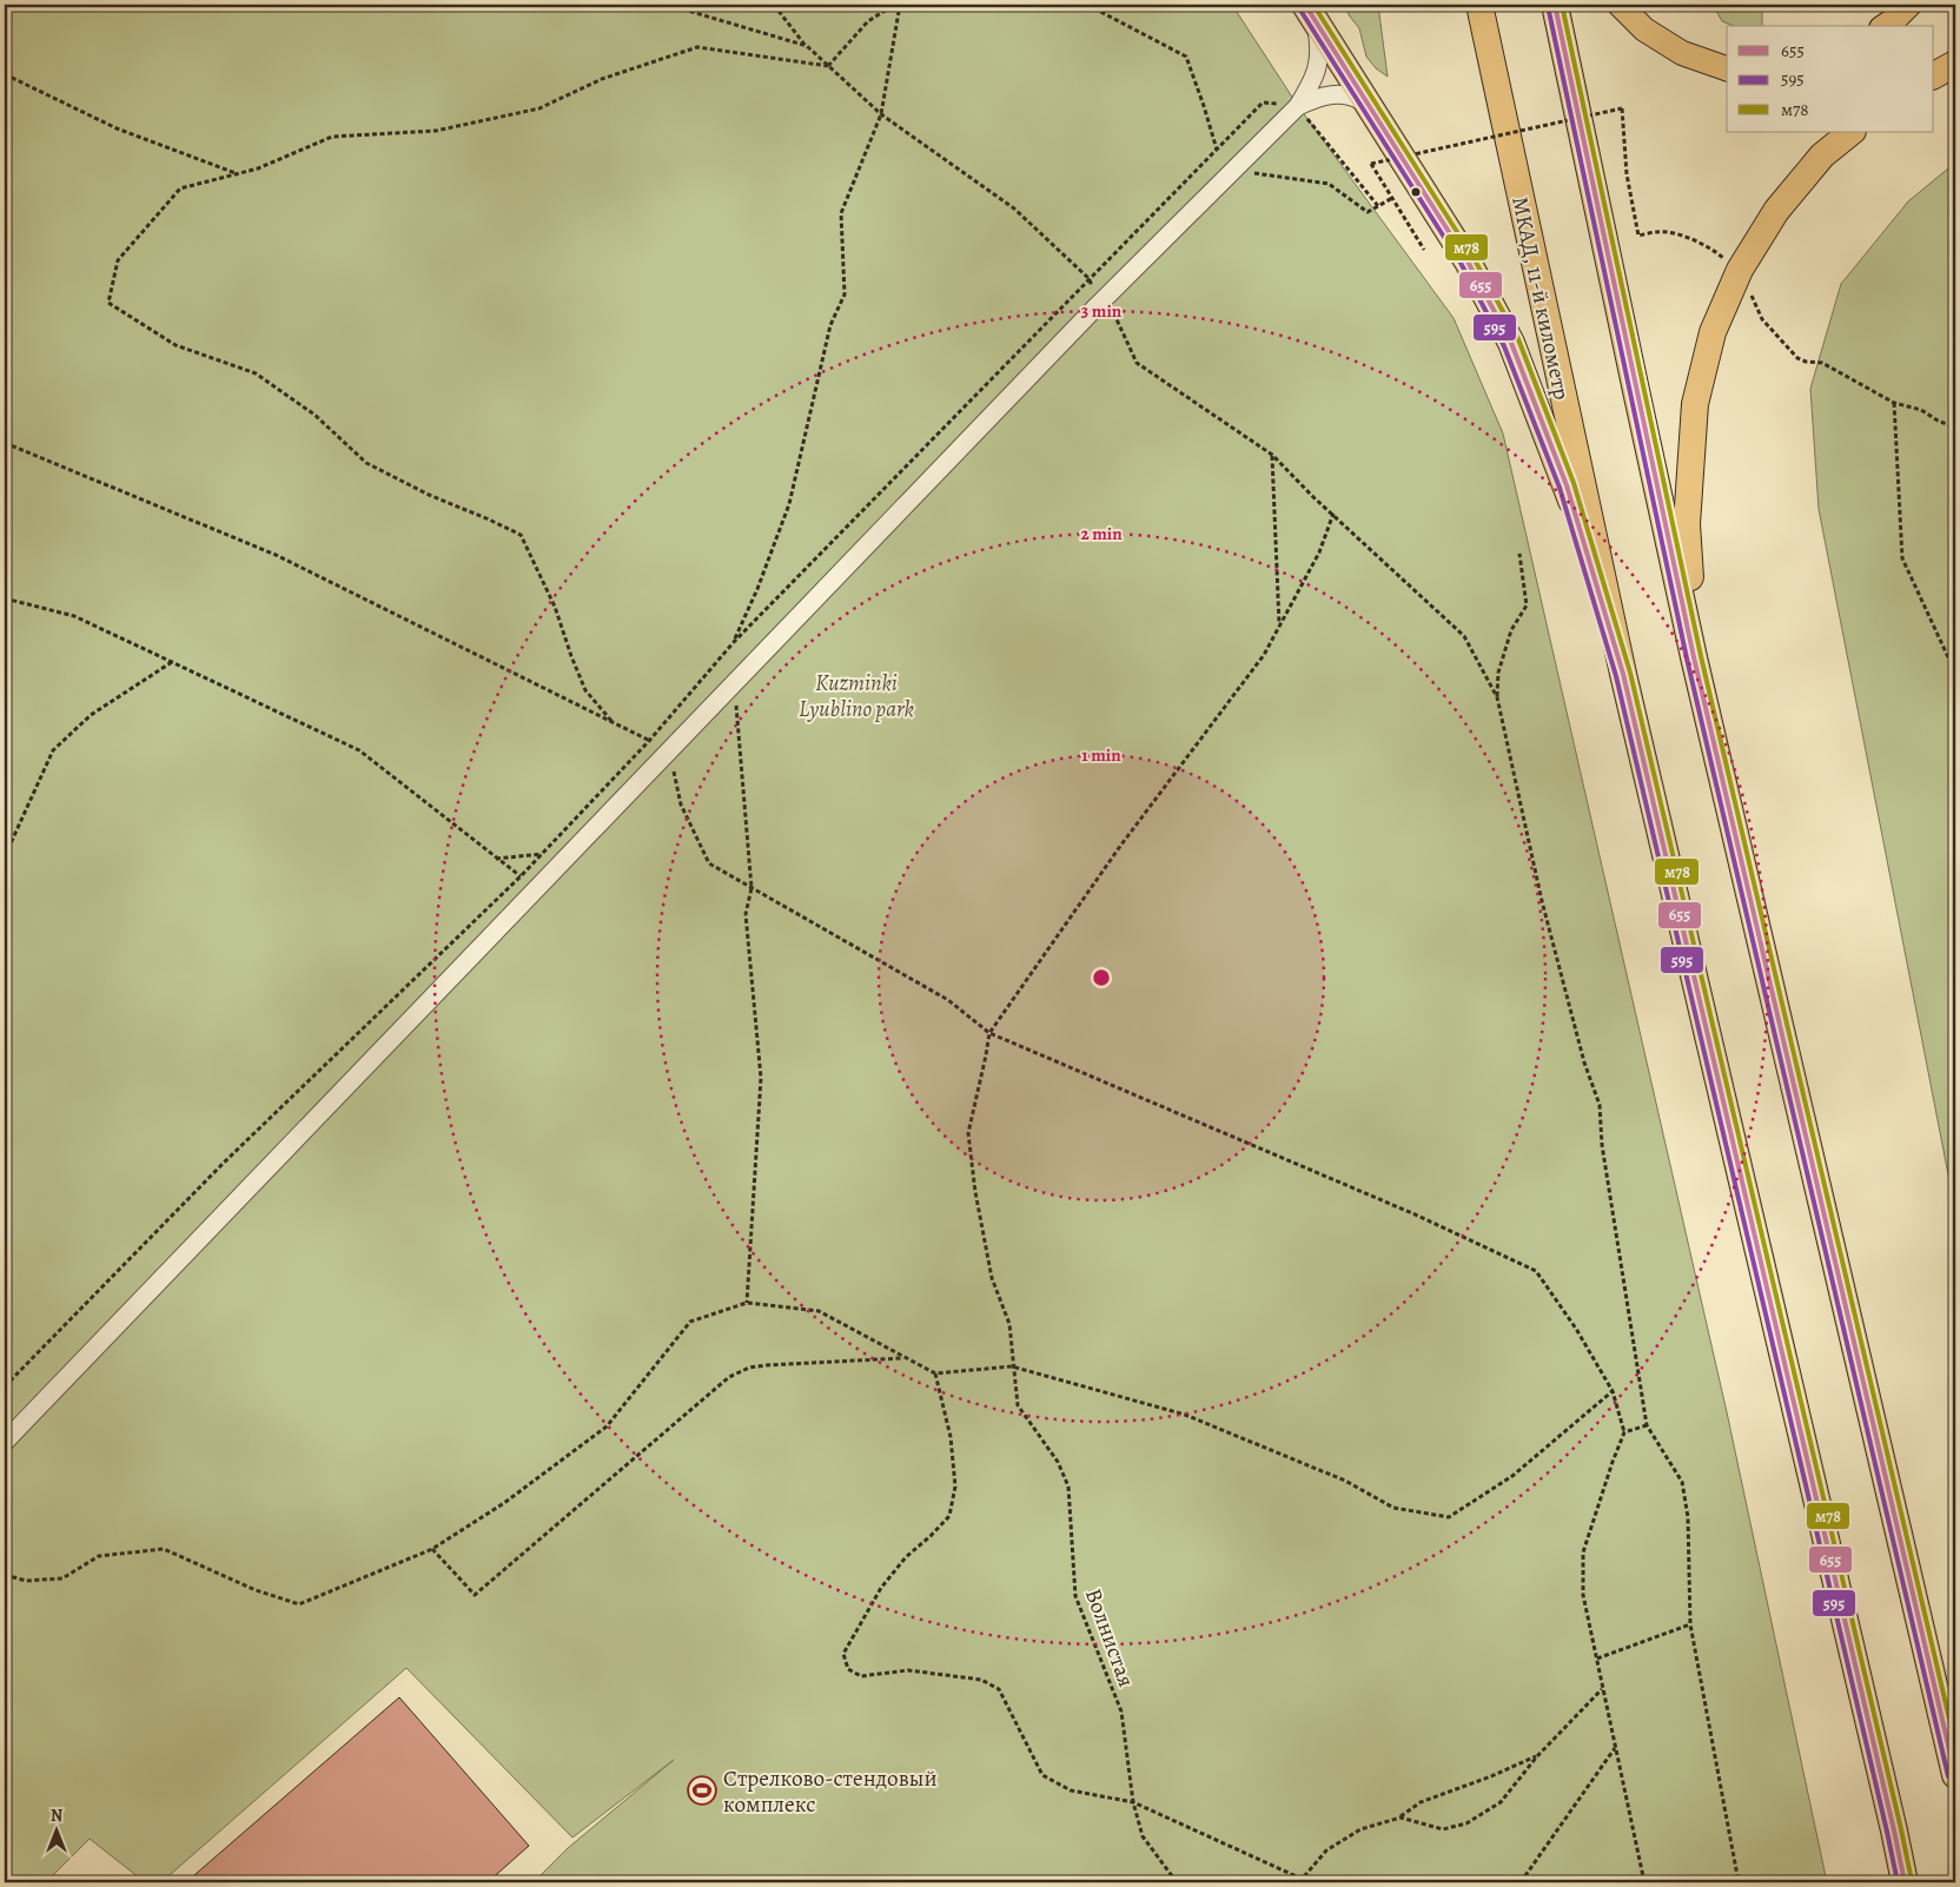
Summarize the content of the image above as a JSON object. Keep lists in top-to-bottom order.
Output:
{
  "streets": {
    "highway": ["МКАД, 11-й километр"],
    "path": ["Волнистая"]
  },
  "parks": ["Kuzminki Lyublino park"],
  "places": {
    "sports": ["Стрелково-стендовый комплекс"]
  },
  "lines": ["transit line 655", "transit line м78", "transit line 595"],
  "legend": ["655", "595", "м78"],
  "north": "top",
  "rings": ["3 min", "2 min", "1 min"]
}
